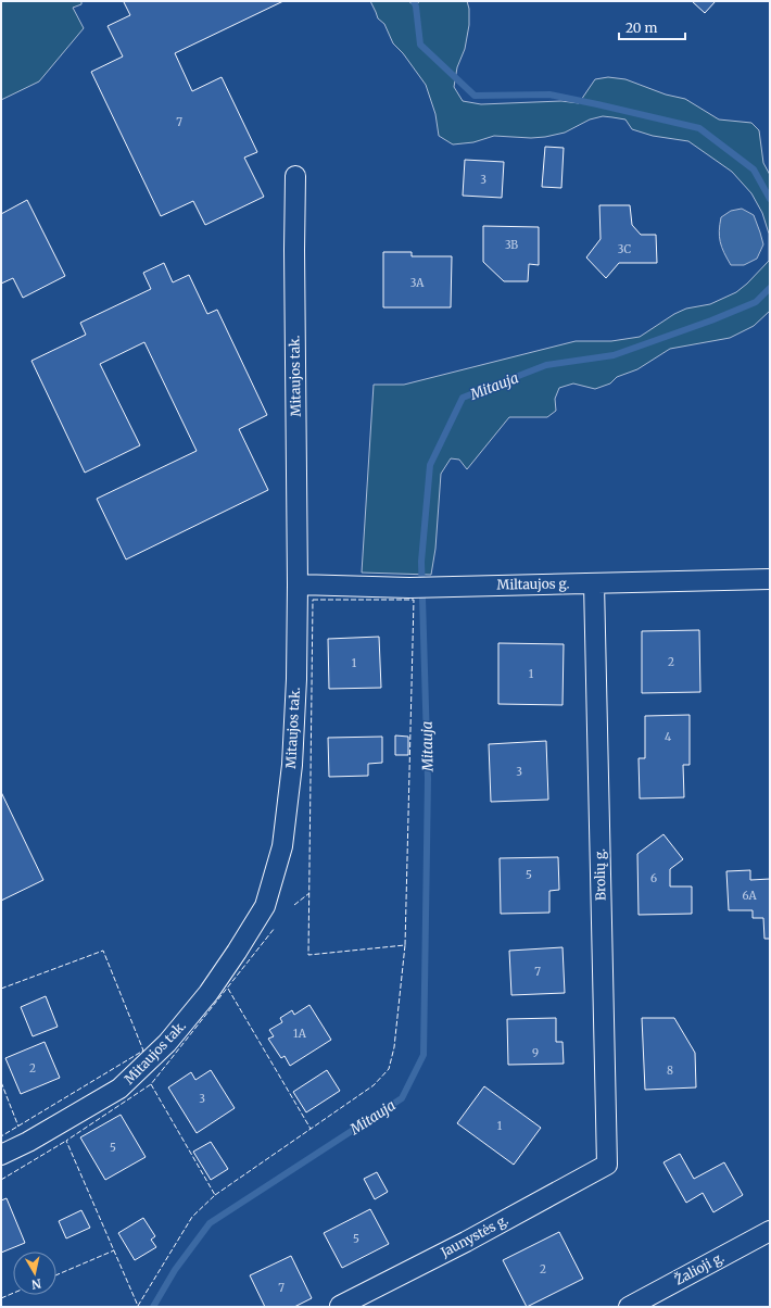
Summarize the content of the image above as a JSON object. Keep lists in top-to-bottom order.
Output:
{
  "streets": {
    "street": [
      "Mitaujos tak.",
      "Miltaujos g.",
      "Brolių g.",
      "Jaunystės g.",
      "Žalioji g."
    ]
  },
  "crossings": [
    ["Mitaujos tak.", "Miltaujos g."],
    ["Miltaujos g.", "Brolių g."],
    ["Brolių g.", "Jaunystės g."]
  ],
  "water": ["Mitauja"],
  "house_numbers": [
    "7",
    "3",
    "3B",
    "3C",
    "3A",
    "2",
    "1",
    "1",
    "4",
    "3",
    "5",
    "6",
    "6A",
    "7",
    "1A",
    "9",
    "2",
    "8",
    "3",
    "1",
    "5",
    "5",
    "2",
    "7"
  ],
  "scale_bar": "20 m",
  "north": "bottom"
}
